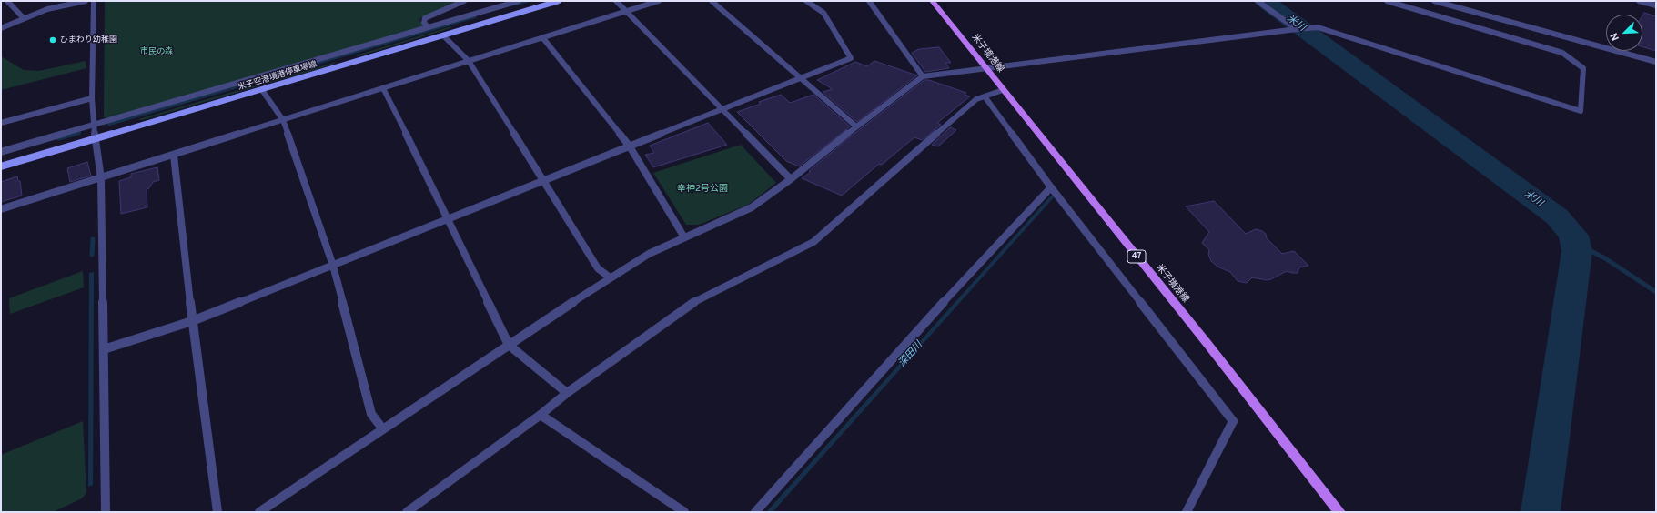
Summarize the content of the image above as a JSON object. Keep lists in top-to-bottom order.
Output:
{
  "streets": {
    "main road": ["米子境港線", "米子空港境港停車場線", "47"]
  },
  "water": ["米川", "深田川"],
  "parks": ["市民の森", "幸神2号公園"],
  "places": ["ひまわり幼稚園"],
  "north": "bottom left"
}
